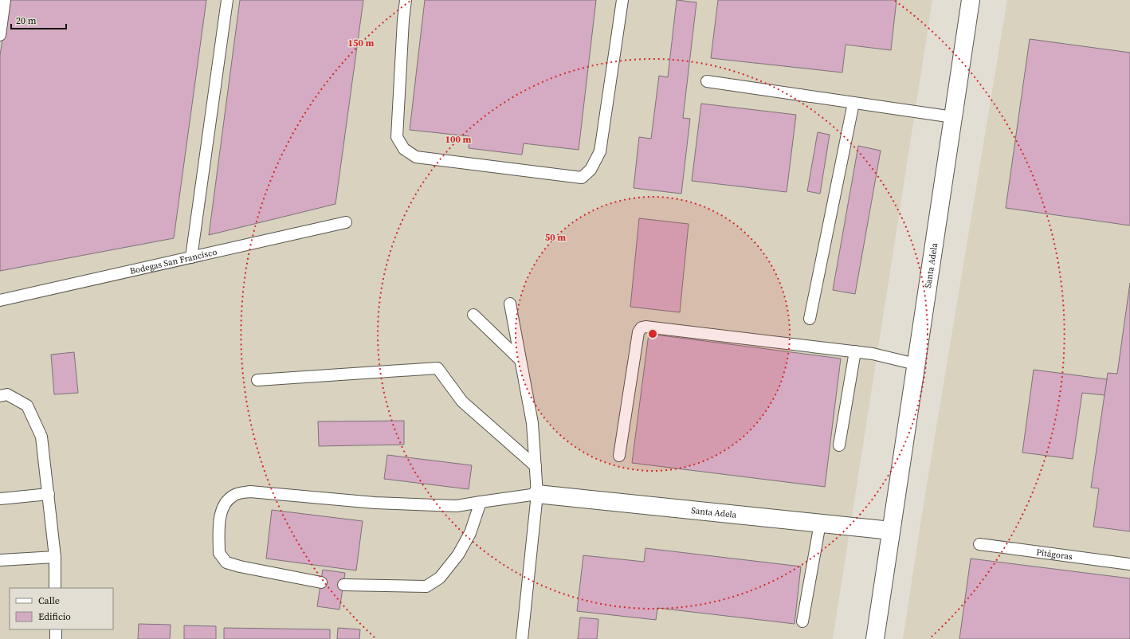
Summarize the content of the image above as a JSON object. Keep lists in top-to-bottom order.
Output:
{
  "streets": {
    "street": ["Santa Adela"],
    "lane": ["Bodegas San Francisco", "Pitágoras"]
  },
  "legend": ["Calle", "Edificio"],
  "scale_bar": "20 m",
  "rings": ["150 m", "100 m", "50 m"]
}
